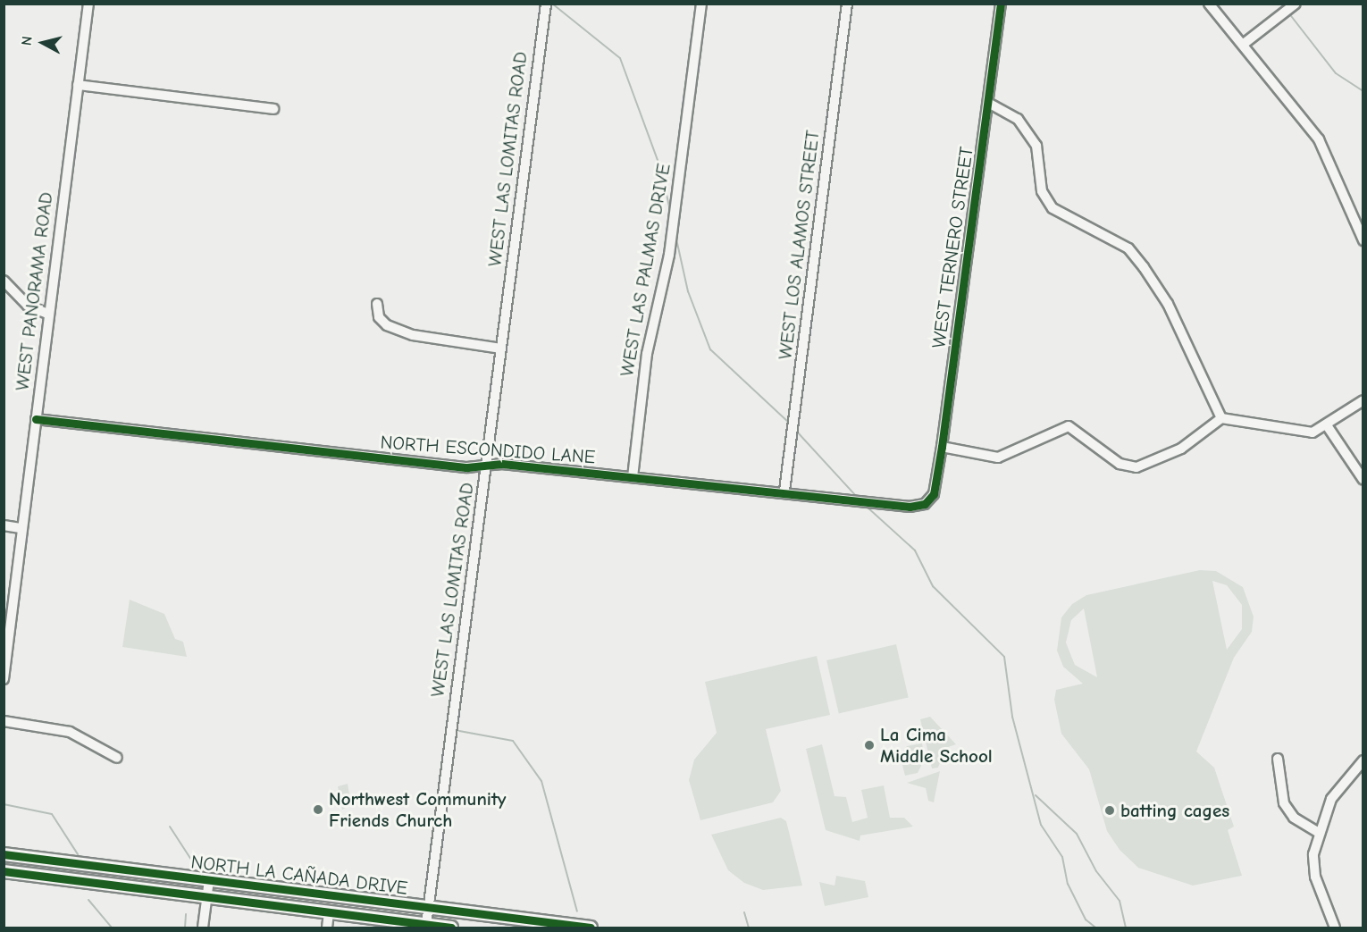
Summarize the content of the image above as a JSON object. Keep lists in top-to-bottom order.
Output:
{
  "streets": {
    "main road": ["NORTH LA CAÑADA DRIVE"],
    "street": [
      "WEST LAS LOMITAS ROAD",
      "WEST LOS ALAMOS STREET",
      "WEST TERNERO STREET",
      "WEST LAS PALMAS DRIVE",
      "WEST PANORAMA ROAD",
      "NORTH ESCONDIDO LANE"
    ]
  },
  "crossings": [
    ["WEST LAS LOMITAS ROAD", "NORTH ESCONDIDO LANE"],
    ["WEST LAS LOMITAS ROAD", "NORTH LA CAÑADA DRIVE"],
    ["WEST LOS ALAMOS STREET", "NORTH ESCONDIDO LANE"],
    ["WEST TERNERO STREET", "NORTH ESCONDIDO LANE"],
    ["WEST LAS PALMAS DRIVE", "NORTH ESCONDIDO LANE"],
    ["WEST PANORAMA ROAD", "NORTH ESCONDIDO LANE"]
  ],
  "places": ["La Cima Middle School", "Northwest Community Friends Church", "batting cages"],
  "north": "left"
}
